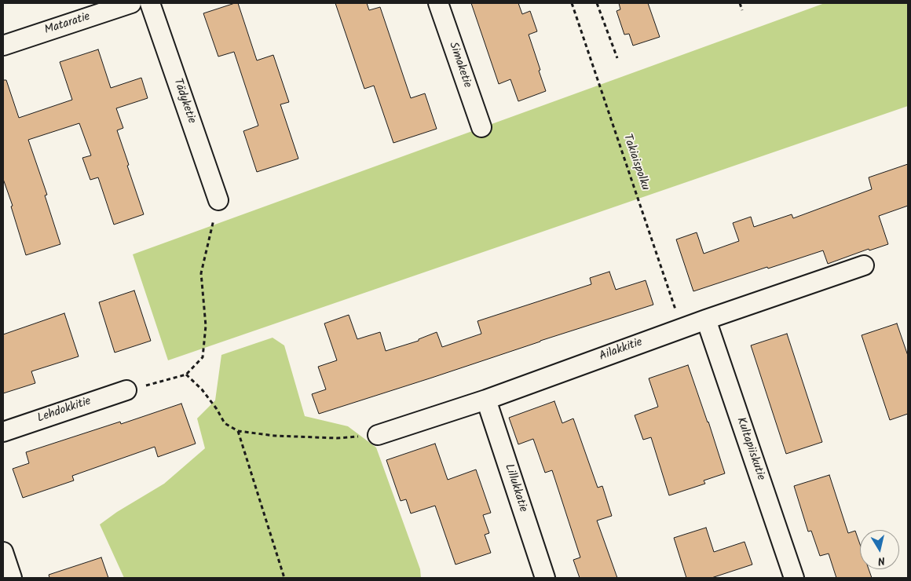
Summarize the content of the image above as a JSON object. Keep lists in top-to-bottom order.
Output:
{
  "streets": {
    "street": [
      "Mataratie",
      "Simaketie",
      "Tädyketie",
      "Ailakkitie",
      "Lehdokkitie",
      "Kultapiiskutie",
      "Lillukkatie"
    ],
    "path": ["Takiaispolku"]
  },
  "crossings": [
    ["Takiaispolku", "Ailakkitie"],
    ["Ailakkitie", "Kultapiiskutie"],
    ["Ailakkitie", "Lillukkatie"]
  ],
  "north": "bottom"
}
